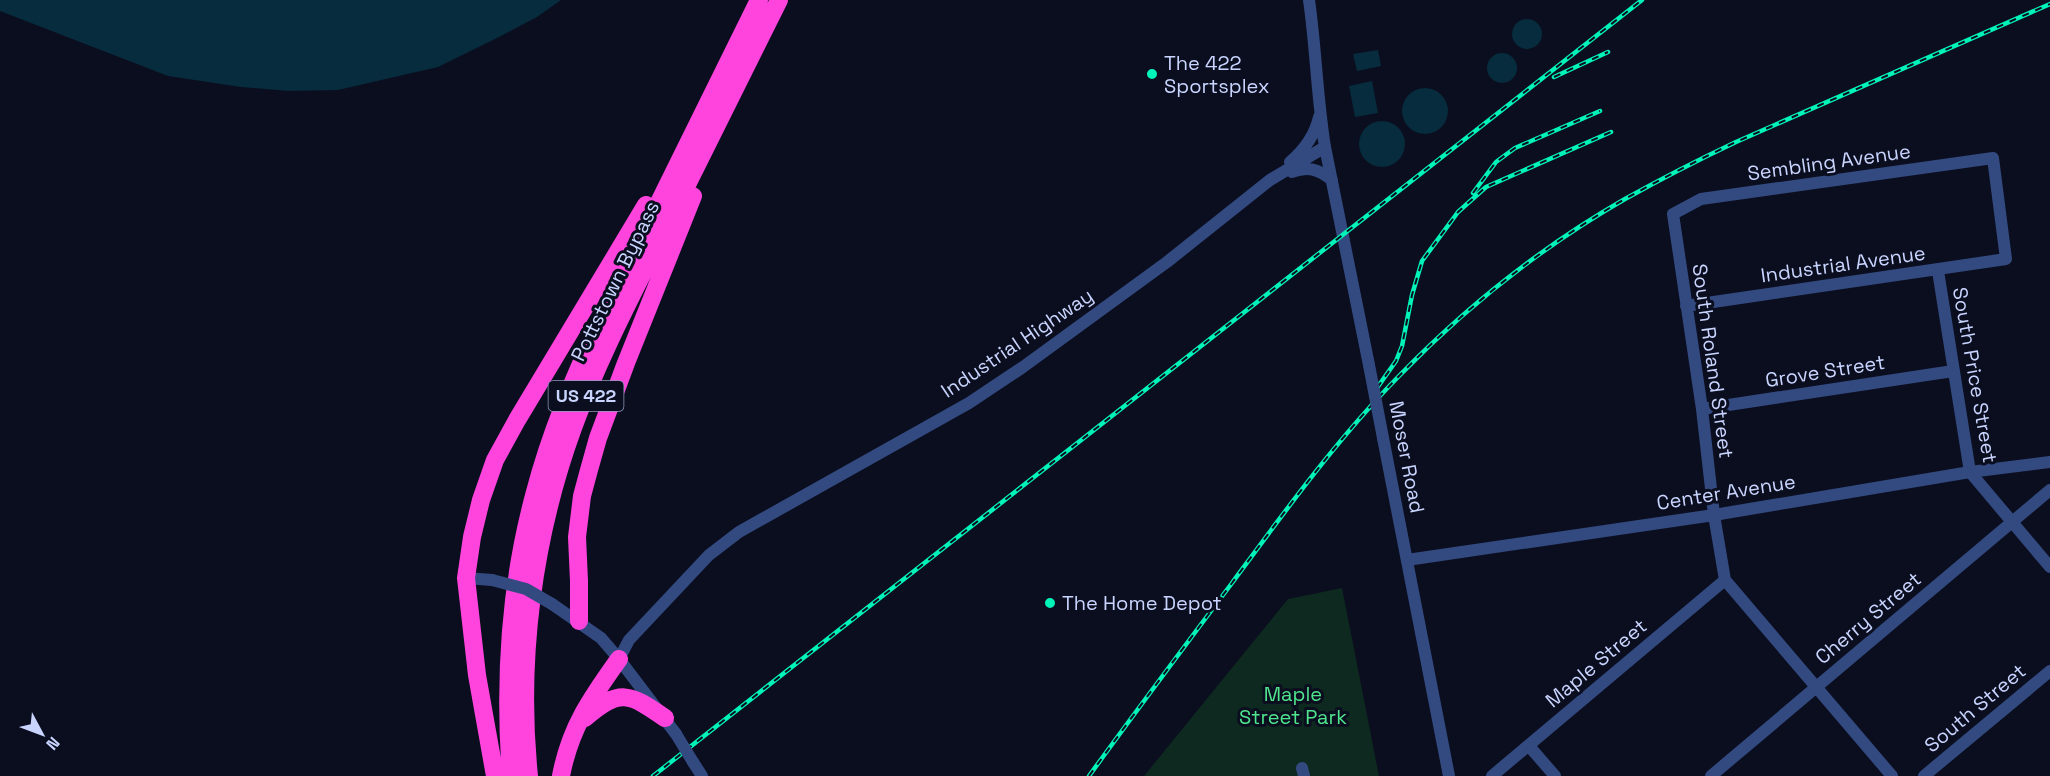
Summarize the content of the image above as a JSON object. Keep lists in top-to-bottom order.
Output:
{
  "streets": {
    "highway": ["Pottstown Bypass", "US 422"],
    "street": [
      "Sembling Avenue",
      "Industrial Avenue",
      "Industrial Highway",
      "South Roland Street",
      "Grove Street",
      "South Price Street",
      "Moser Road",
      "Center Avenue",
      "Cherry Street",
      "Maple Street",
      "South Street"
    ]
  },
  "crossings": [
    ["Sembling Avenue", "Industrial Avenue"],
    ["Sembling Avenue", "South Roland Street"],
    ["Industrial Avenue", "South Roland Street"],
    ["Industrial Avenue", "South Price Street"],
    ["Industrial Highway", "Moser Road"],
    ["South Roland Street", "Grove Street"],
    ["South Roland Street", "Center Avenue"],
    ["South Roland Street", "Maple Street"],
    ["Grove Street", "South Price Street"],
    ["South Price Street", "Center Avenue"],
    ["South Price Street", "Cherry Street"],
    ["Moser Road", "Center Avenue"]
  ],
  "parks": ["Maple Street Park"],
  "places": ["The 422 Sportsplex", "The Home Depot"],
  "north": "bottom right"
}
